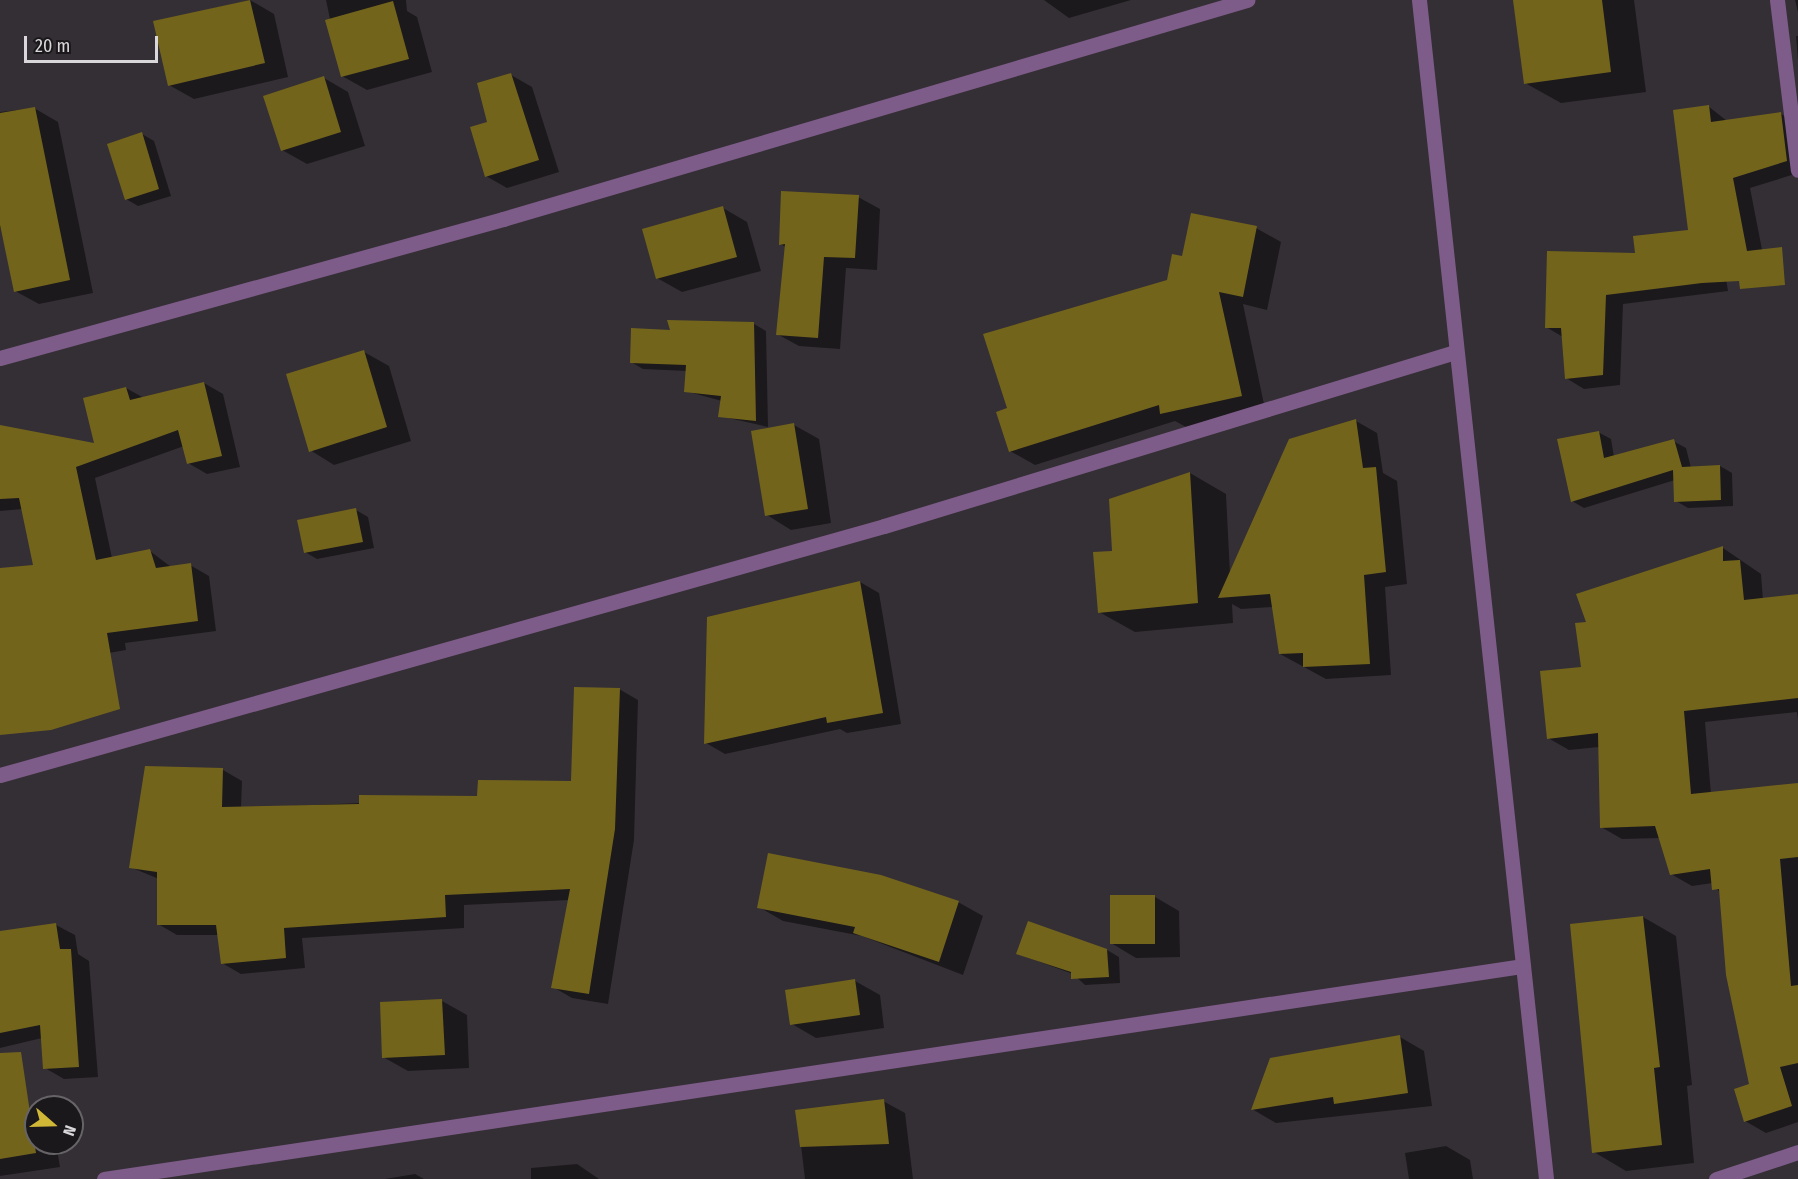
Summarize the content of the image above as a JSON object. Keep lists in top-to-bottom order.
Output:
{
  "scale_bar": "20 m",
  "north": "right"
}
